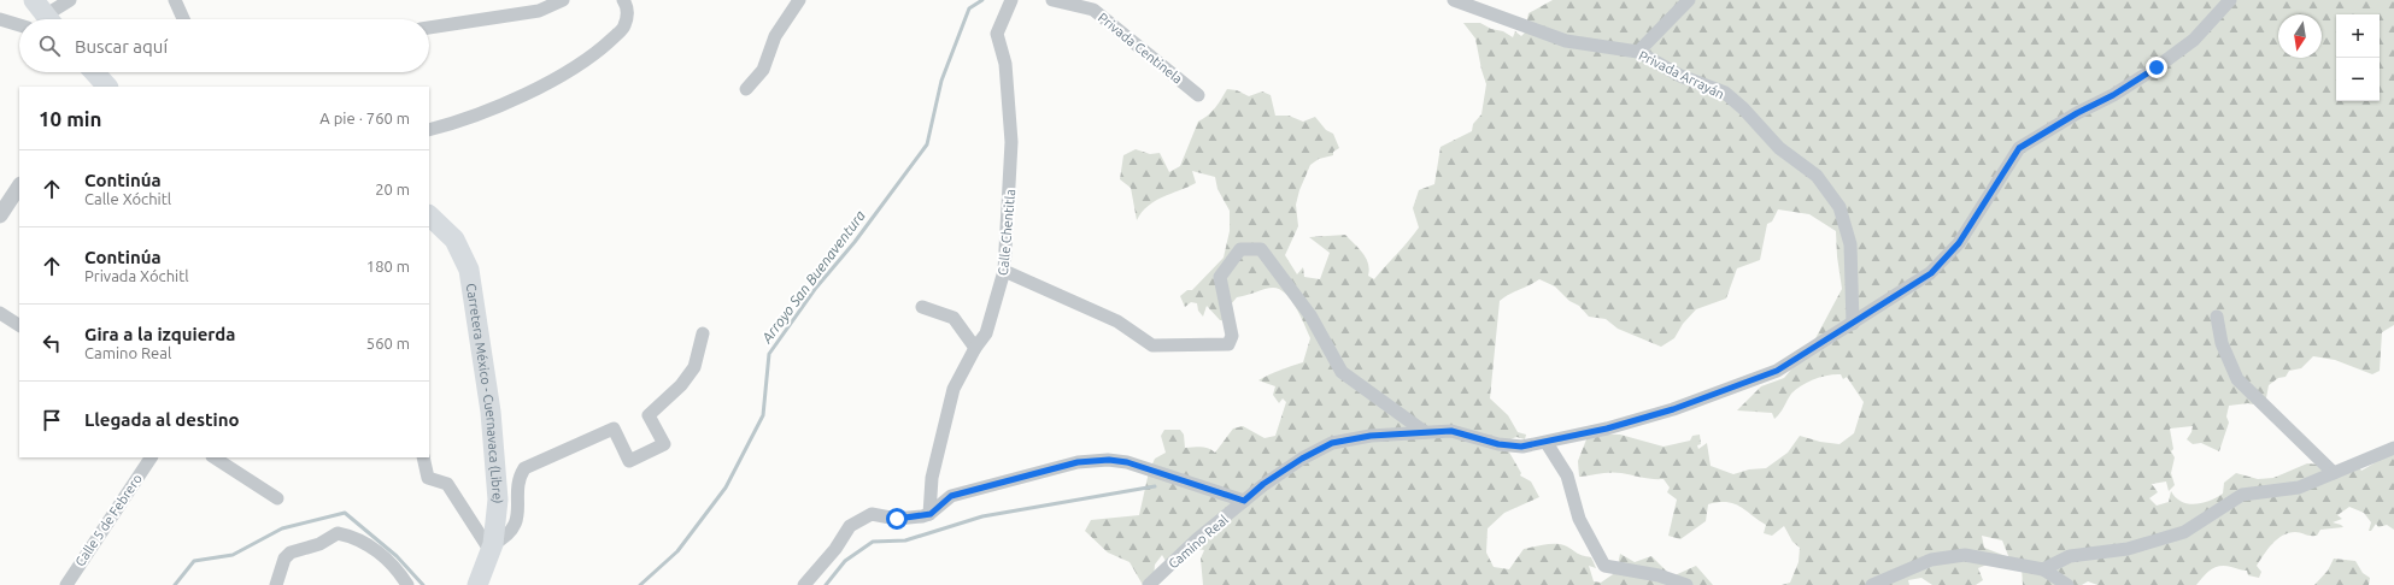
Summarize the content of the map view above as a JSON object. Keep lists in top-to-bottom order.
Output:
{
  "streets": {
    "main road": ["Carretera México - Cuernavaca (Libre)"],
    "street": [
      "Privada Centinela",
      "Privada Arrayán",
      "Calle Chentitla",
      "Calle 5 de Febrero",
      "Camino Real"
    ]
  },
  "crossings": [
    ["Privada Arrayán", "Camino Real"]
  ],
  "water": ["Arroyo San Buenaventura"],
  "north": "bottom",
  "page": {
    "map_buttons": ["+", "−"],
    "search": "Buscar aquí",
    "heading": ["10 min", "A pie · 760 m"],
    "list": [
      ["Continúa", "Calle Xóchitl", "20 m"],
      ["Continúa", "Privada Xóchitl", "180 m"],
      ["Gira a la izquierda", "Camino Real", "560 m"],
      "Llegada al destino"
    ]
  }
}
